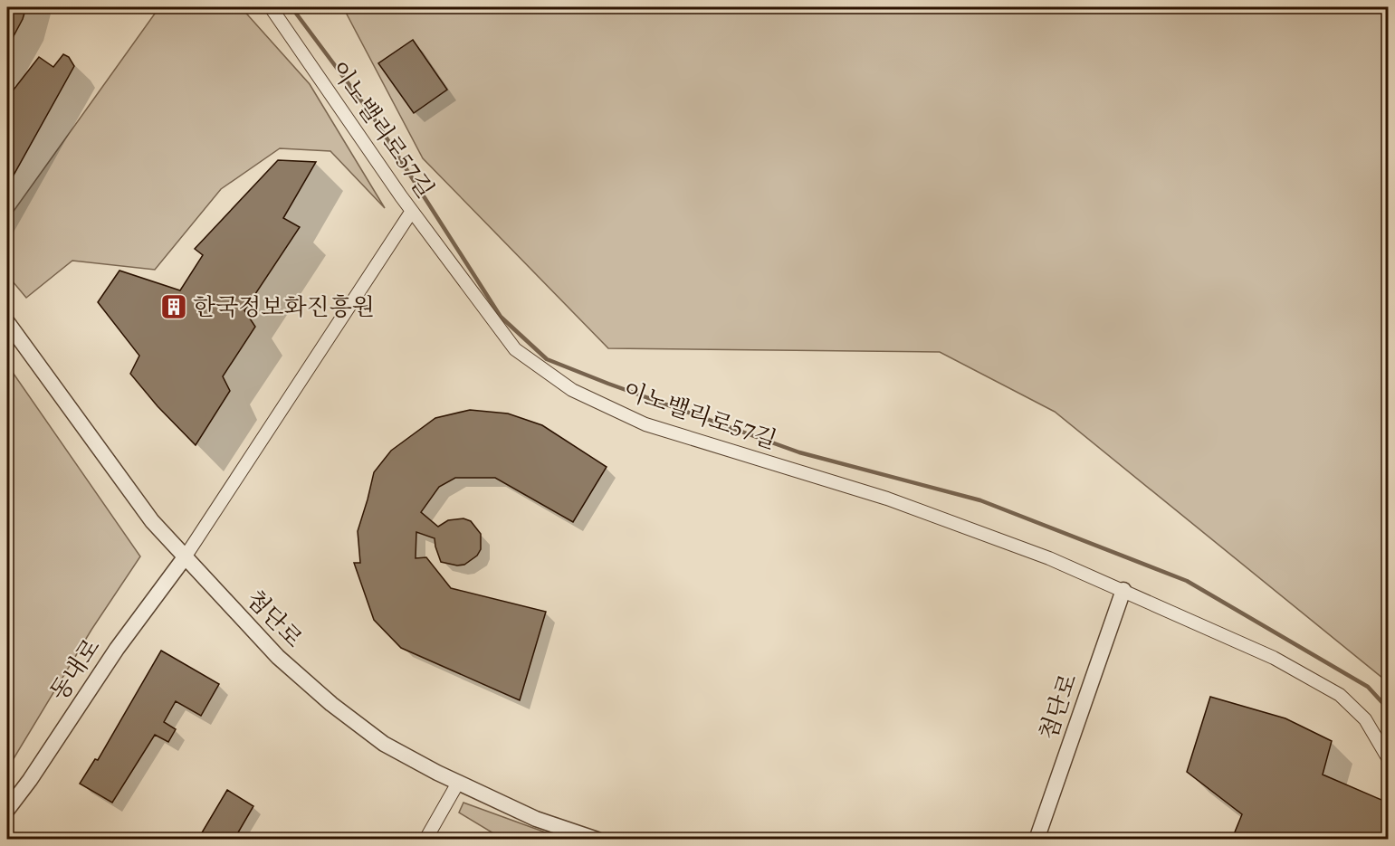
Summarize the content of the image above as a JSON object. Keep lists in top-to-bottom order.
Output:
{
  "streets": {
    "street": ["이노밸리로57길", "첨단로", "동내로"]
  },
  "crossings": [
    ["이노밸리로57길", "첨단로"],
    ["첨단로", "동내로"]
  ],
  "places": {
    "building": ["한국정보화진흥원"]
  }
}
